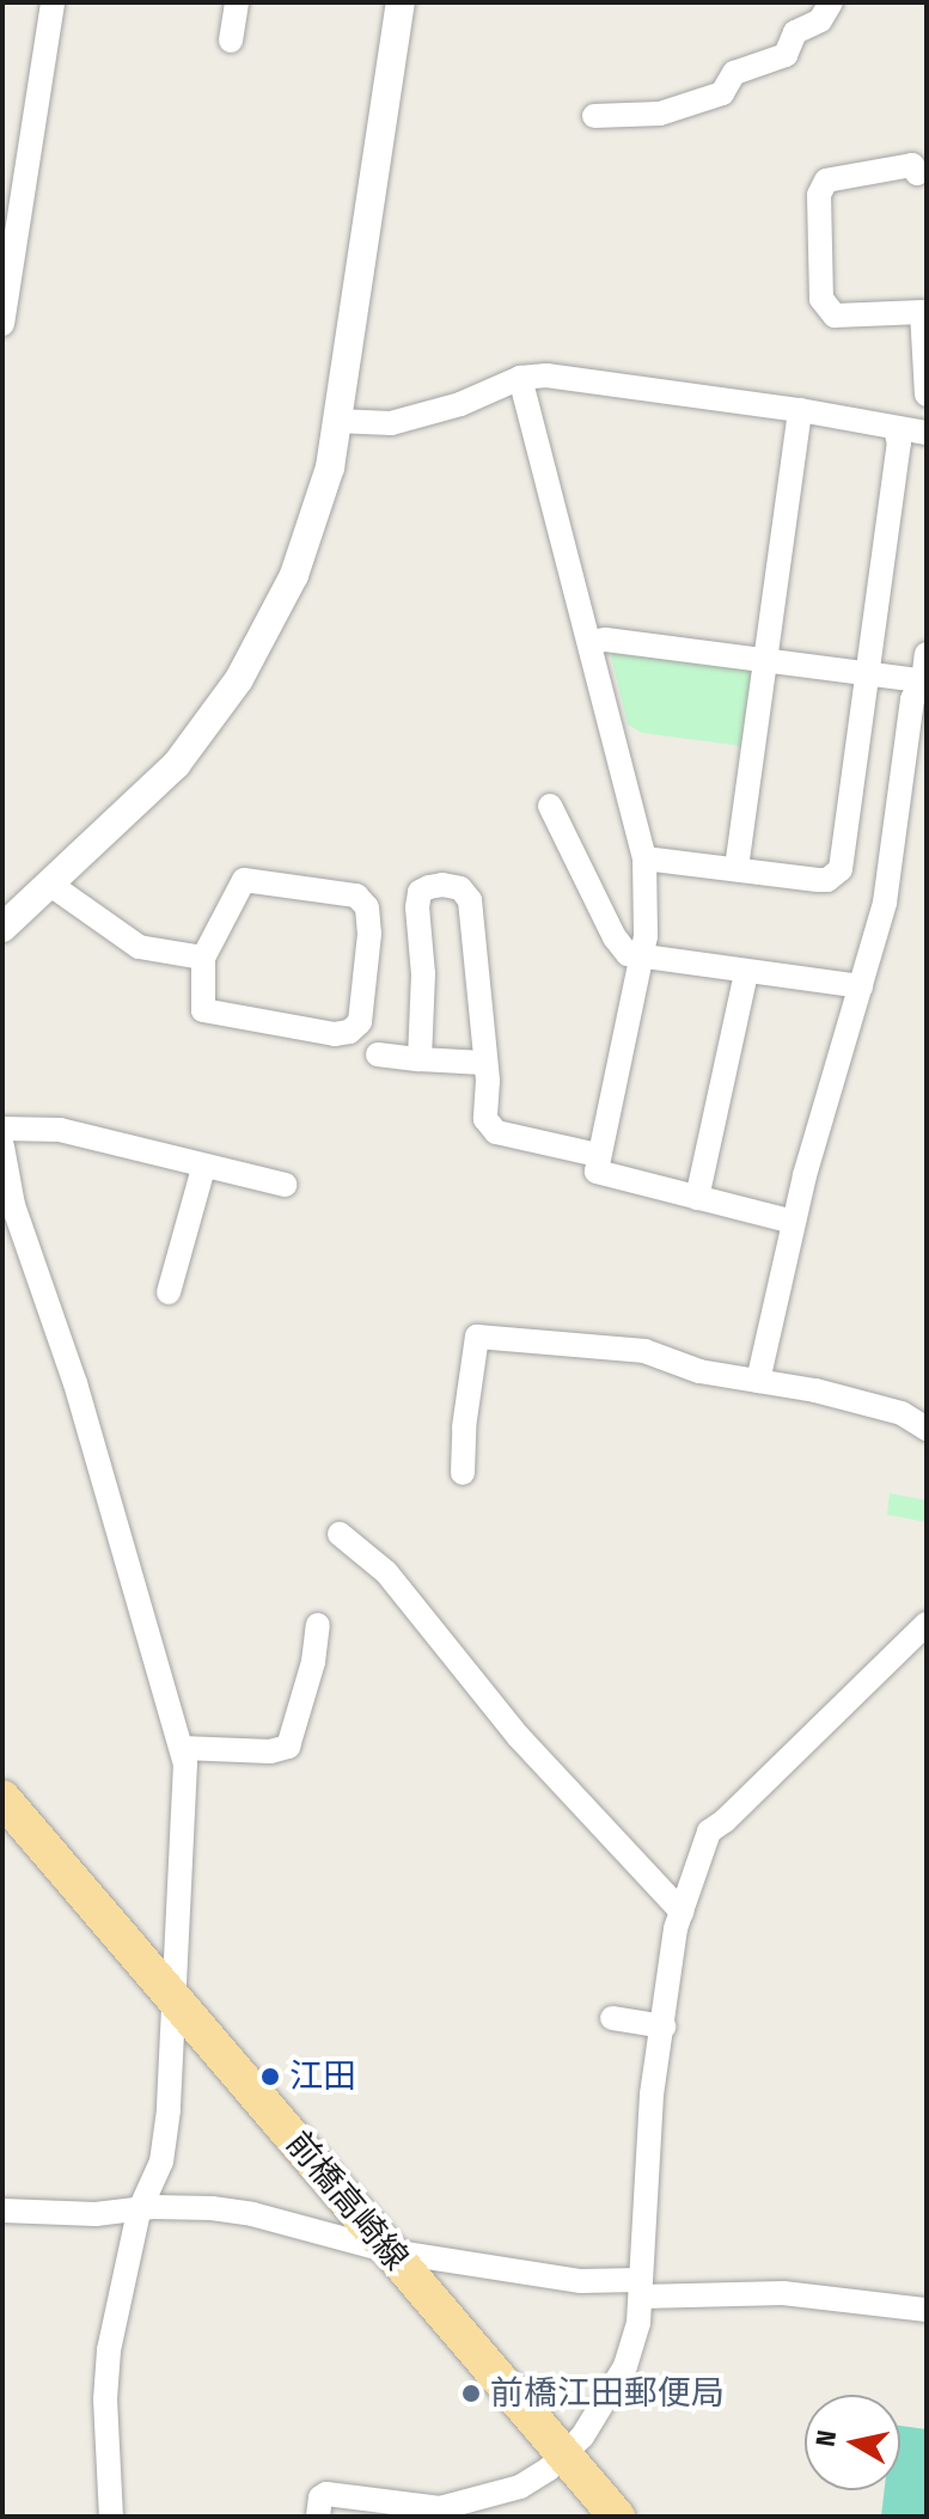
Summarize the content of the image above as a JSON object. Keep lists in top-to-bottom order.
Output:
{
  "streets": {
    "main road": ["前橋高崎線"]
  },
  "places": ["江田", "前橋江田郵便局"],
  "north": "left"
}
